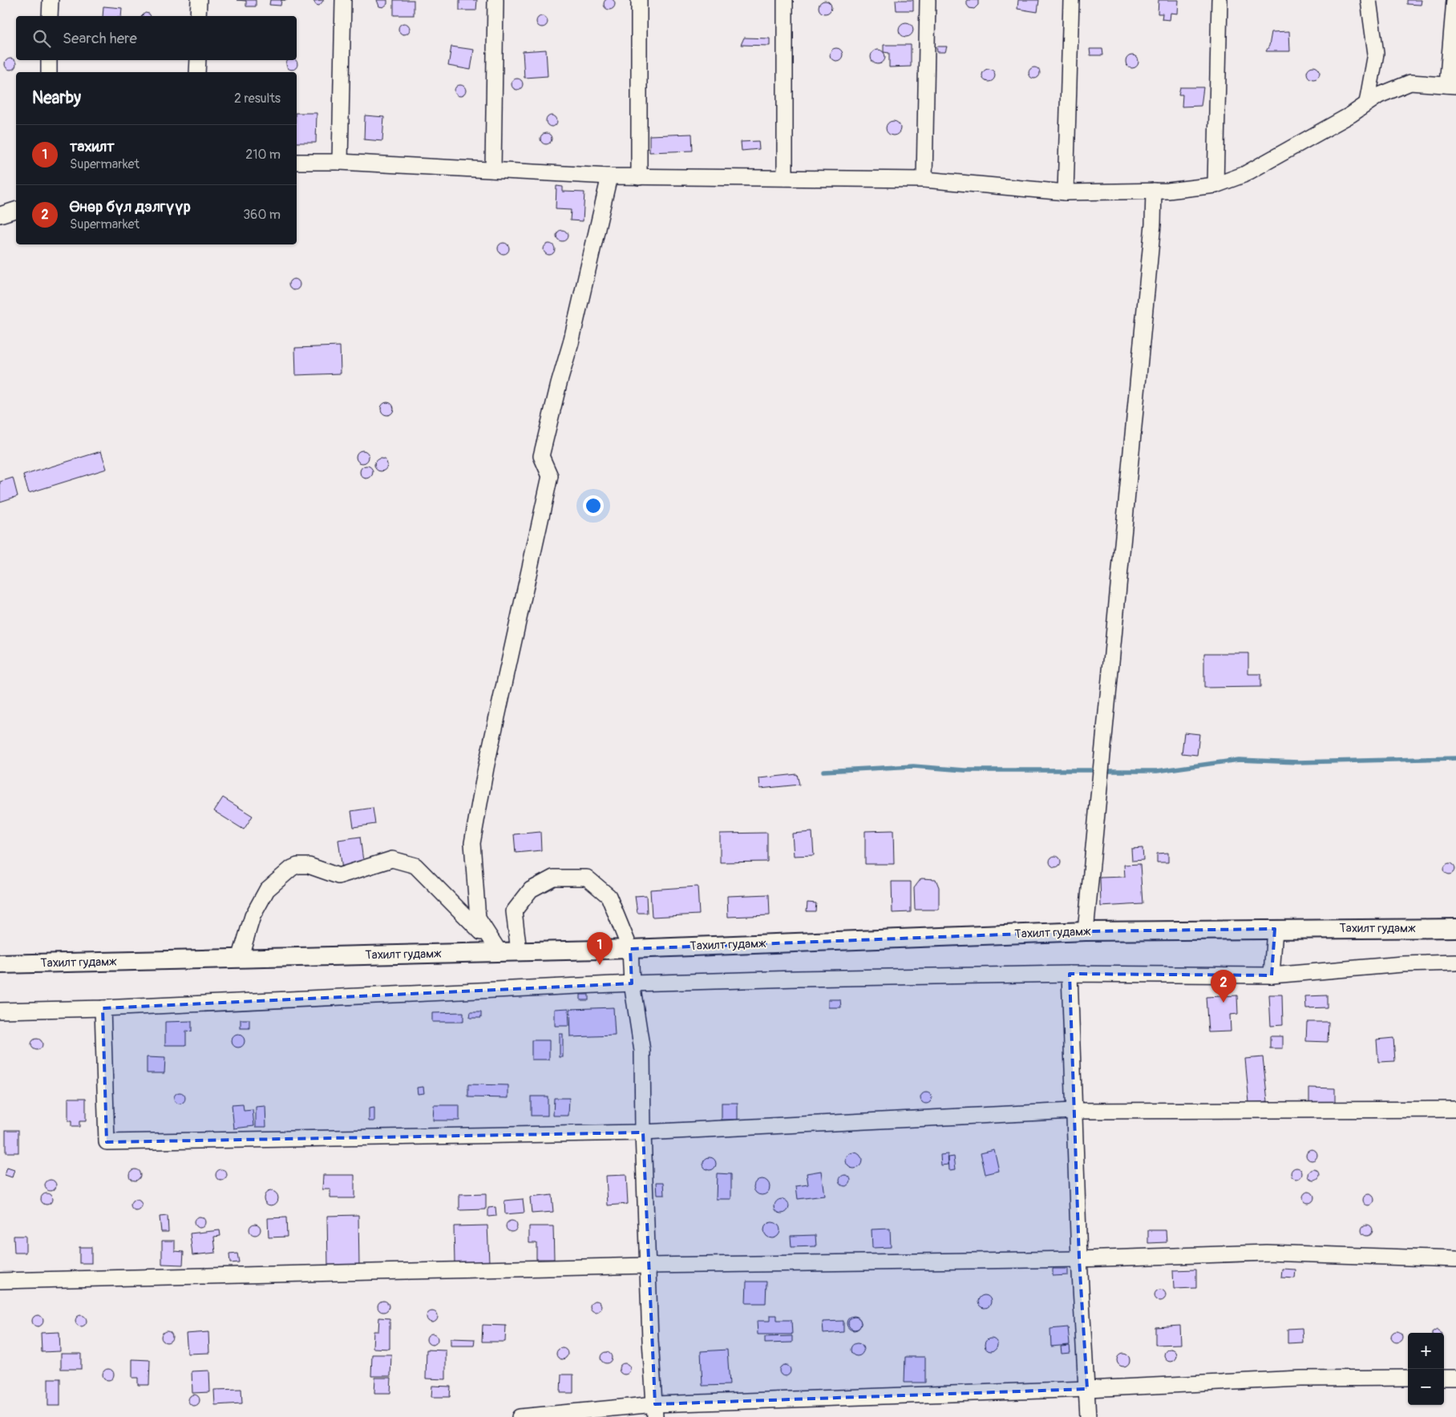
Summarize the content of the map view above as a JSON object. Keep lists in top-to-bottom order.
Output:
{
  "streets": {
    "main road": ["Тахилт гудамж"]
  },
  "page": {
    "search": "Search here",
    "heading": ["Nearby", "2 results"],
    "list": [
      {
        "mark": "1",
        "name": "тахилт",
        "note": "Supermarket",
        "value": "210 m"
      },
      {
        "mark": "2",
        "name": "Өнөр бүл дэлгүүр",
        "note": "Supermarket",
        "value": "360 m"
      }
    ],
    "pins": ["1", "2"],
    "map_buttons": ["+", "−"]
  }
}
